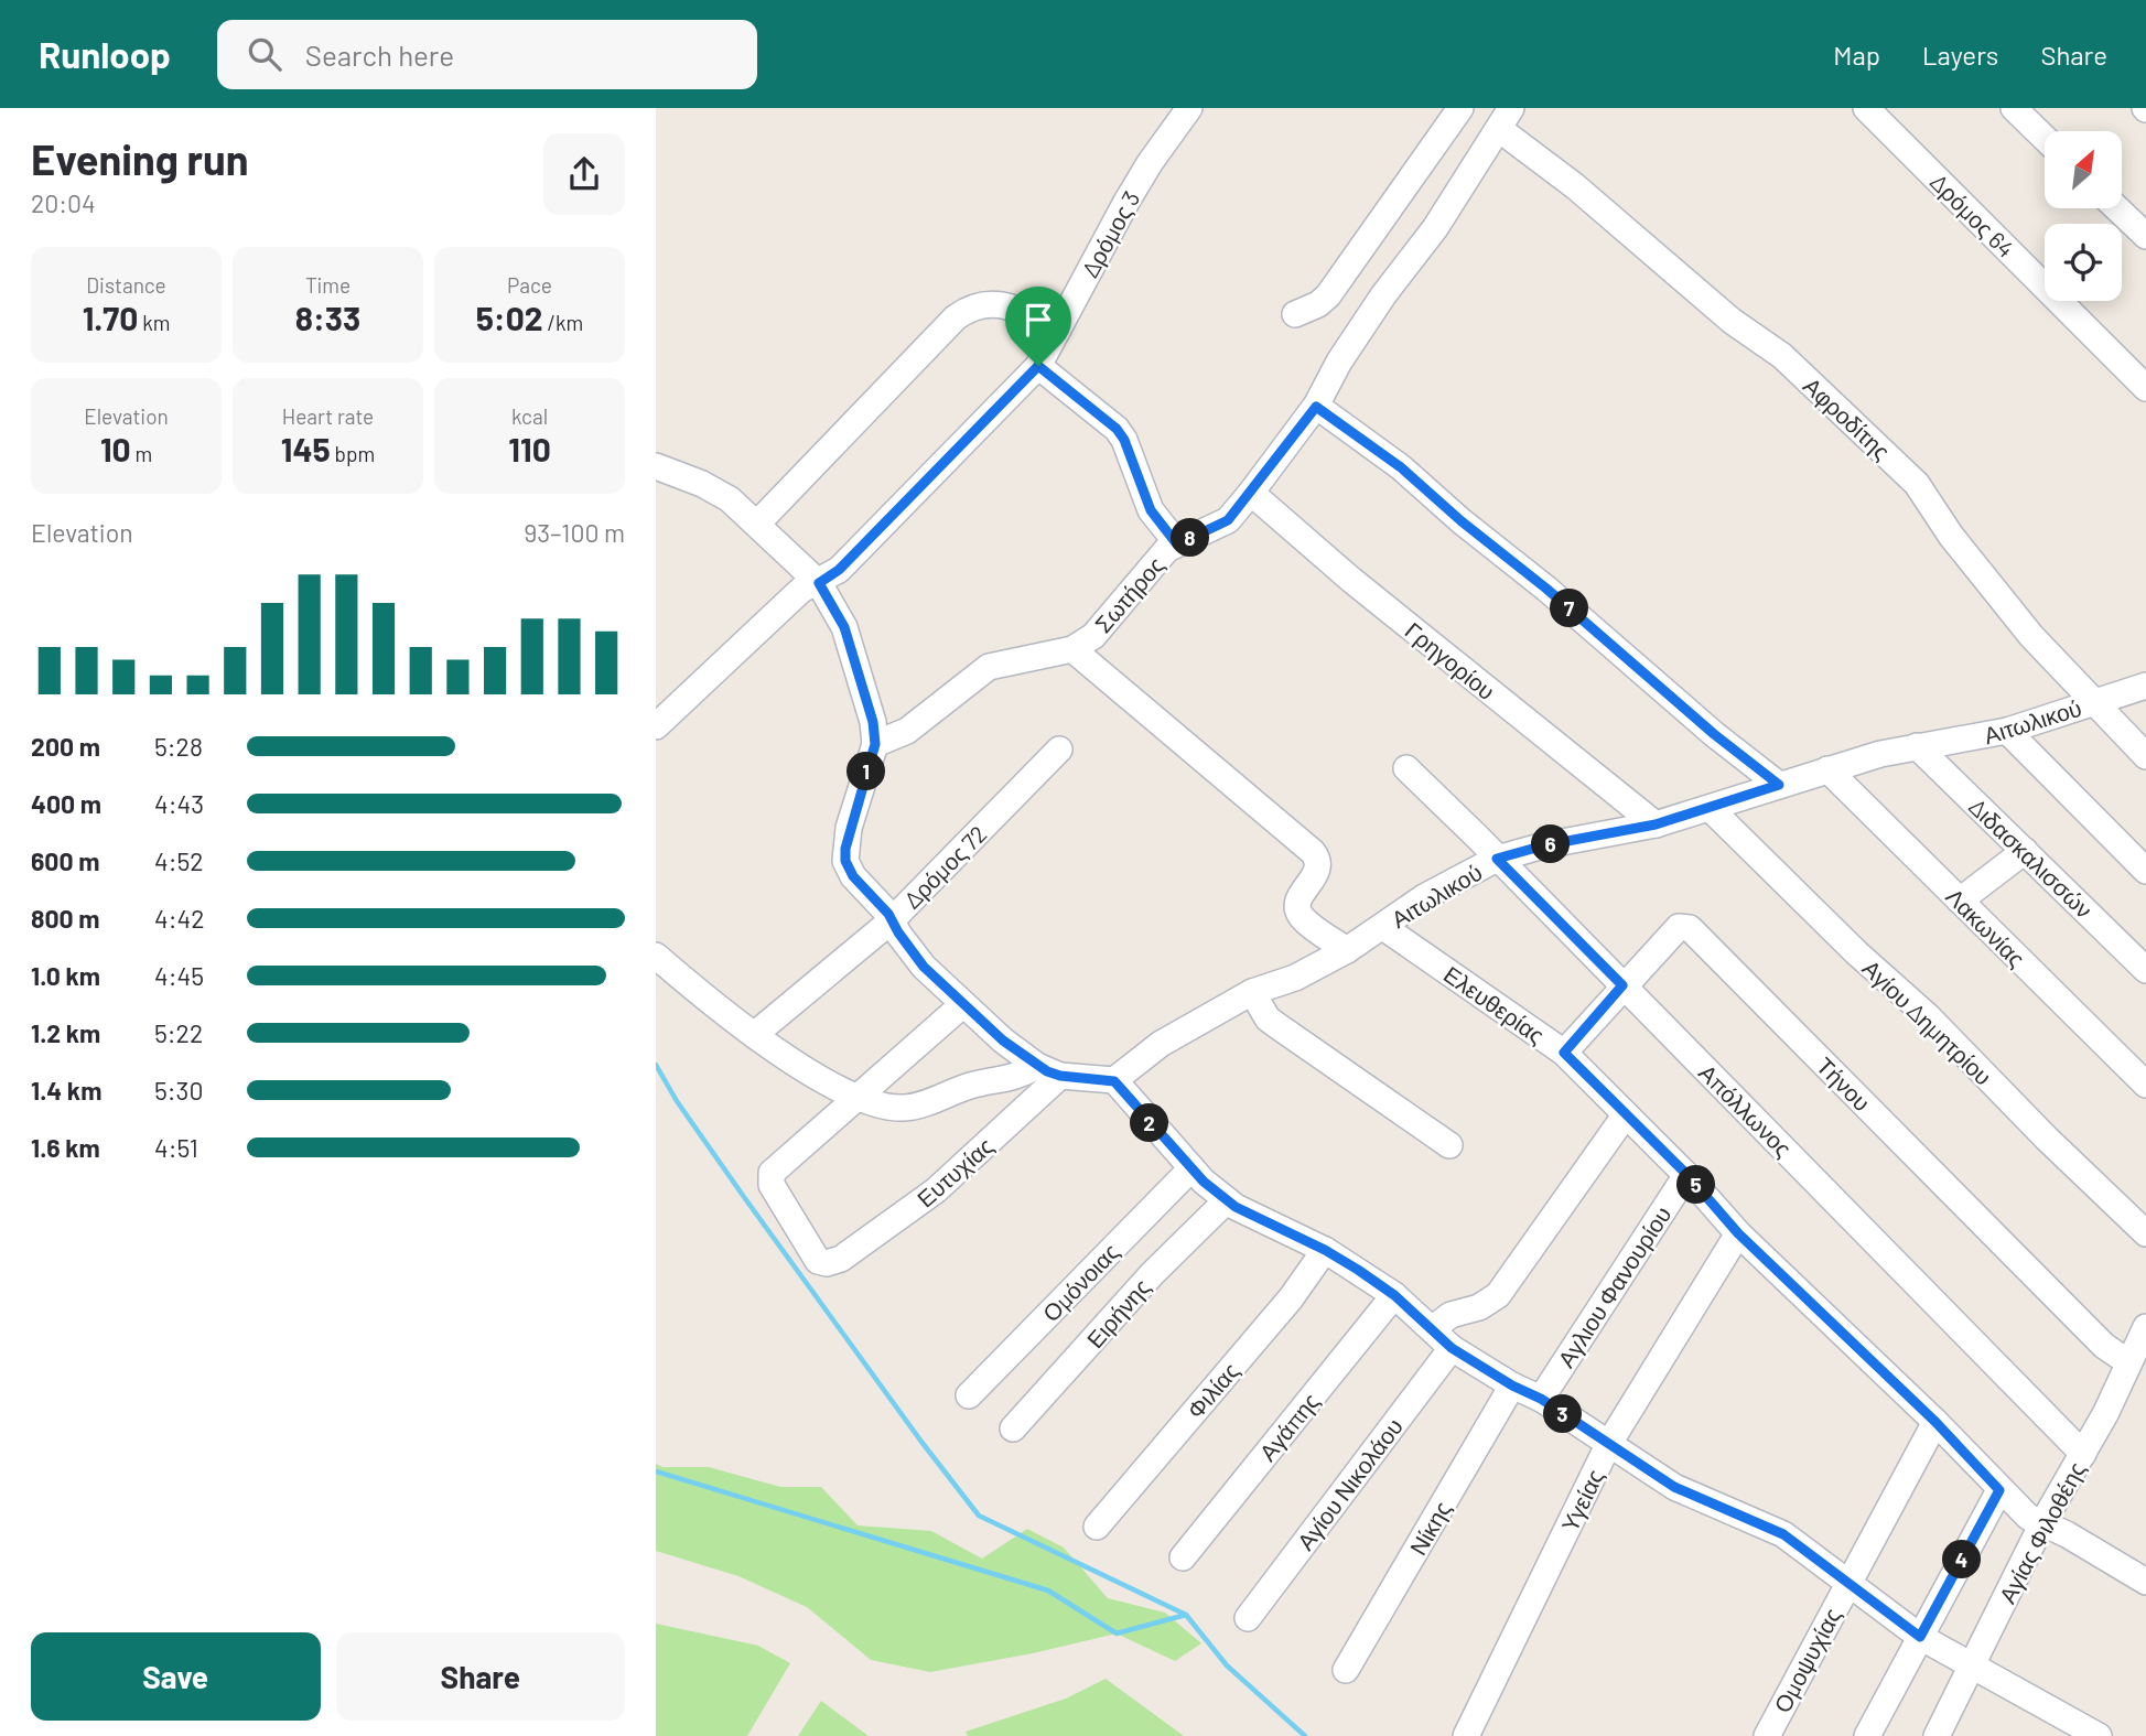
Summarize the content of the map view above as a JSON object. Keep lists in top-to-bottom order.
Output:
{
  "streets": {
    "street": [
      "Δρόμος 64",
      "Δρόμος 3",
      "Αφροδίτης",
      "Σωτήρος",
      "Γρηγορίου",
      "Αιτωλικού",
      "Διδασκαλισσών",
      "Δρόμος 72",
      "Λακωνίας",
      "Ελευθερίας",
      "Αγίου Δημητρίου",
      "Τήνου",
      "Απόλλωνος",
      "Ευτυχίας",
      "Ομόνοιας",
      "Αγλιου Φανουρίου",
      "Ειρήνης",
      "Φιλίας",
      "Αγάπης",
      "Αγίου Νικολάου",
      "Υγείας",
      "Νίκης",
      "Αγίας Φιλοθέης",
      "Ομοψυχίας"
    ]
  },
  "crossings": [
    ["Αφροδίτης", "Σωτήρος"],
    ["Αφροδίτης", "Αιτωλικού"],
    ["Σωτήρος", "Γρηγορίου"],
    ["Γρηγορίου", "Αιτωλικού"],
    ["Αιτωλικού", "Διδασκαλισσών"],
    ["Αιτωλικού", "Λακωνίας"],
    ["Αιτωλικού", "Ελευθερίας"],
    ["Αιτωλικού", "Αγίου Δημητρίου"],
    ["Αιτωλικού", "Απόλλωνος"],
    ["Ελευθερίας", "Τήνου"],
    ["Ελευθερίας", "Αγλιου Φανουρίου"],
    ["Ελευθερίας", "Υγείας"],
    ["Ελευθερίας", "Αγίας Φιλοθέης"],
    ["Ελευθερίας", "Ομοψυχίας"],
    ["Τήνου", "Απόλλωνος"],
    ["Τήνου", "Αγίας Φιλοθέης"],
    ["Απόλλωνος", "Αγίας Φιλοθέης"]
  ],
  "north": "top right",
  "page": {
    "header": "Runloop",
    "search": "Search here",
    "nav": ["Map", "Layers", "Share"],
    "heading": ["Evening run", "20:04"],
    "stats": [
      ["Distance", "1.70 km"],
      ["Time", "8:33"],
      ["Pace", "5:02 /km"],
      ["Elevation", "10 m"],
      ["Heart rate", "145 bpm"],
      ["kcal", "110"]
    ],
    "chart": ["Elevation", "93–100 m"],
    "pins": [
      "8",
      "7",
      "1",
      "6",
      "2",
      "5",
      "3",
      "4"
    ],
    "list": [
      {
        "name": "200 m",
        "note": "5:28"
      },
      {
        "name": "400 m",
        "note": "4:43"
      },
      {
        "name": "600 m",
        "note": "4:52"
      },
      {
        "name": "800 m",
        "note": "4:42"
      },
      {
        "name": "1.0 km",
        "note": "4:45"
      },
      {
        "name": "1.2 km",
        "note": "5:22"
      },
      {
        "name": "1.4 km",
        "note": "5:30"
      },
      {
        "name": "1.6 km",
        "note": "4:51"
      }
    ],
    "buttons": ["Save", "Share"]
  }
}
